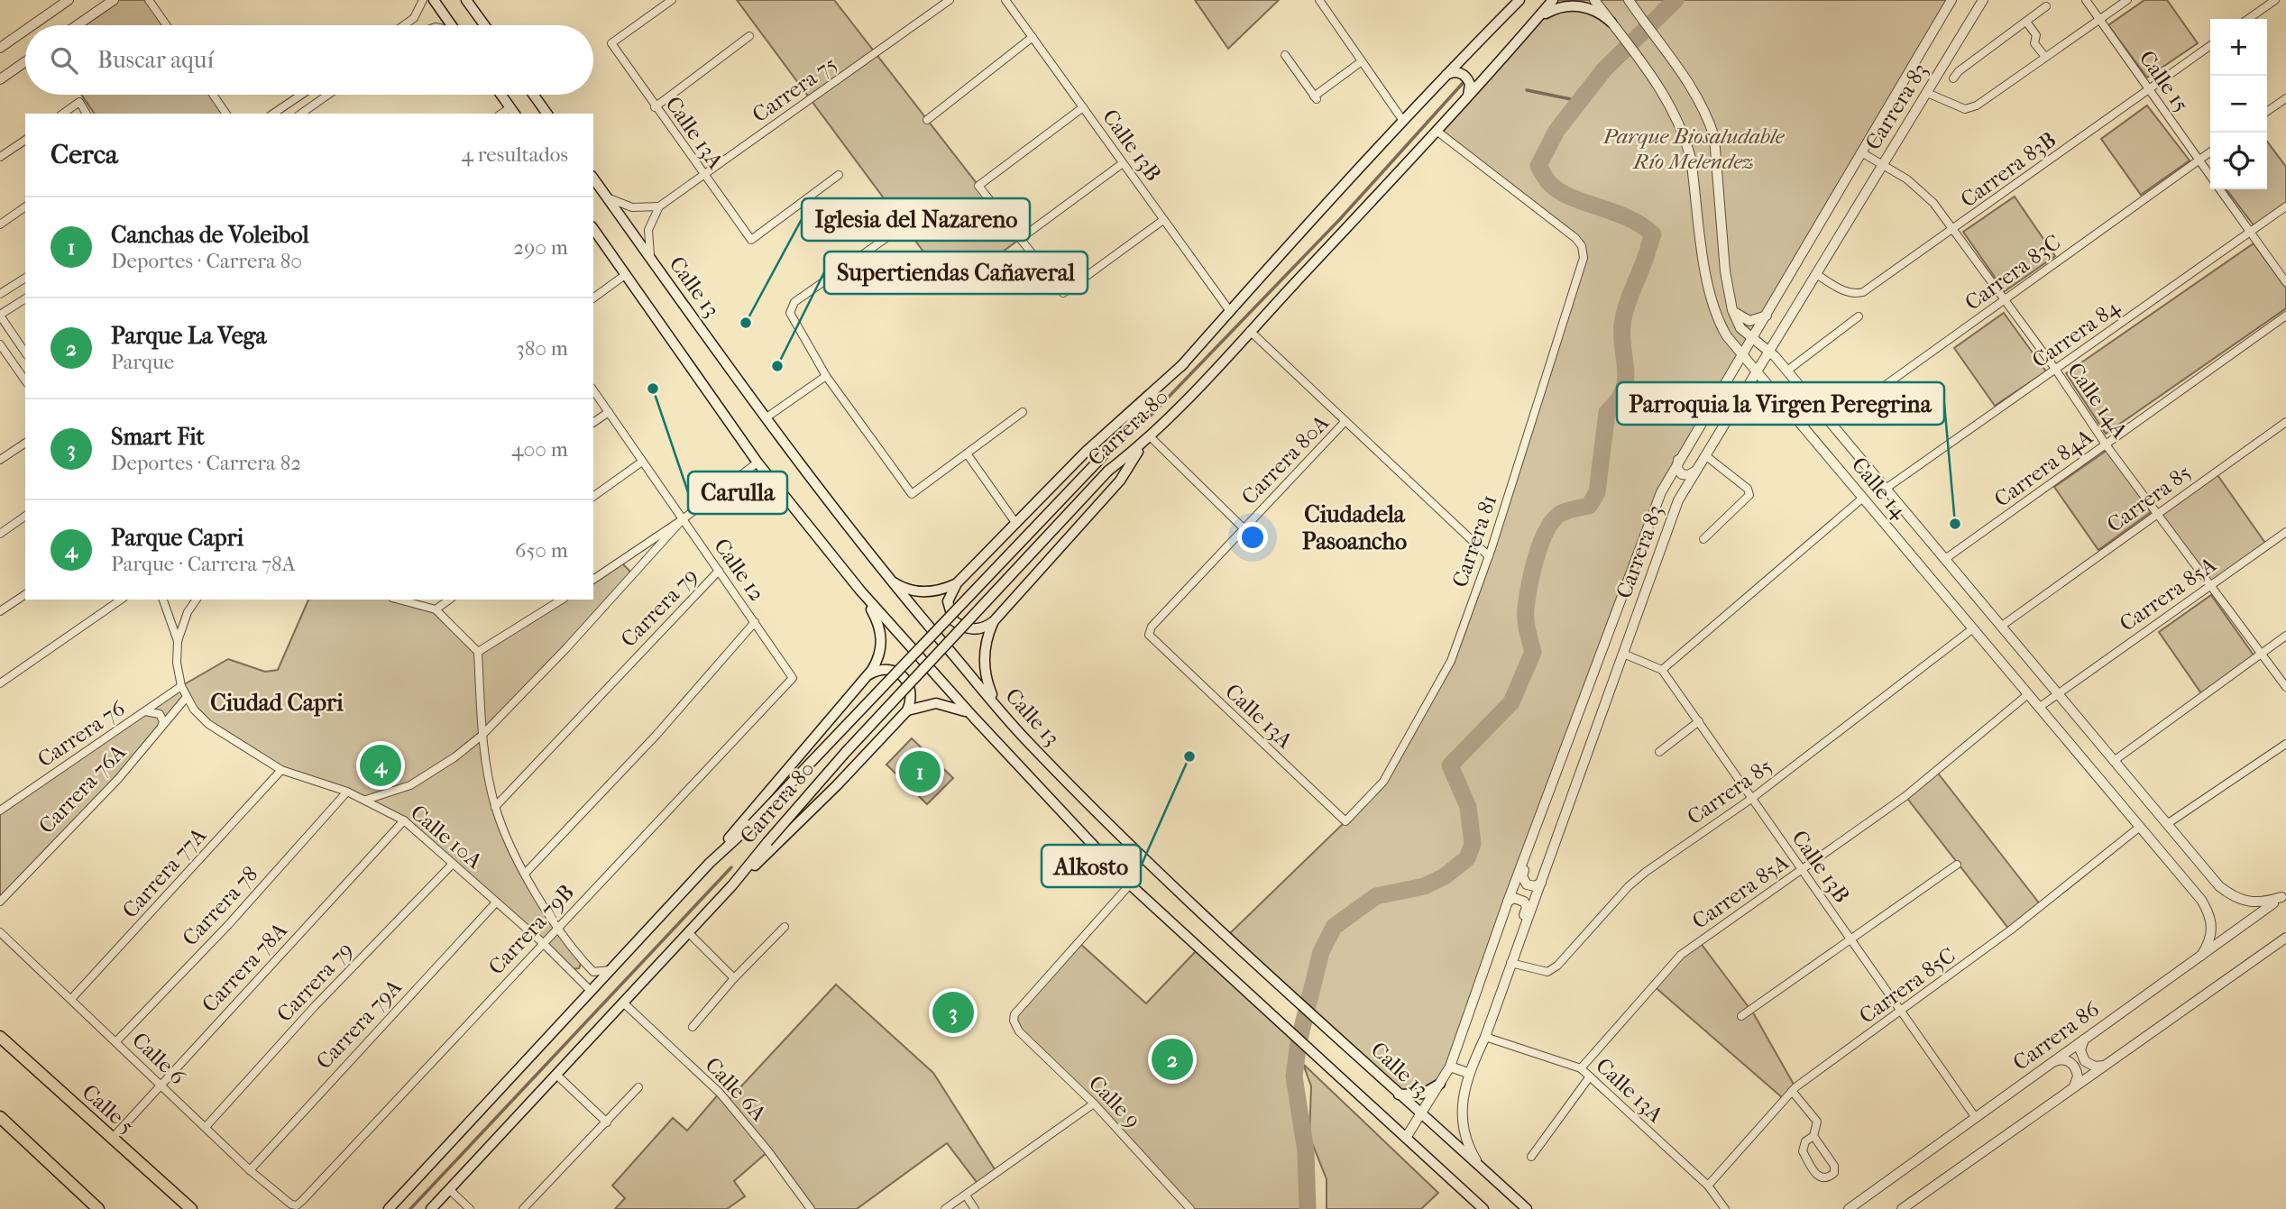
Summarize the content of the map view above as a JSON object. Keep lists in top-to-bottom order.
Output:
{
  "streets": {
    "main road": ["Calle 13", "Carrera 80", "Calle 5"],
    "street": [
      "Calle 15",
      "Carrera 75",
      "Carrera 83",
      "Calle 13A",
      "Calle 13B",
      "Carrera 83B",
      "Carrera 83C",
      "Carrera 84",
      "Calle 14A",
      "Carrera 80A",
      "Carrera 84A",
      "Calle 14",
      "Carrera 85",
      "Carrera 81",
      "Calle 12",
      "Carrera 85A",
      "Carrera 79",
      "Carrera 76",
      "Carrera 76A",
      "Calle 10A",
      "Carrera 77A",
      "Carrera 78",
      "Carrera 79B",
      "Carrera 78A",
      "Carrera 85C",
      "Carrera 79A",
      "Carrera 86",
      "Calle 6",
      "Calle 6A",
      "Calle 9"
    ]
  },
  "crossings": [
    ["Calle 15", "Carrera 83B"],
    ["Calle 15", "Carrera 83C"],
    ["Calle 15", "Carrera 84"],
    ["Carrera 75", "Calle 13A"],
    ["Carrera 83", "Calle 13A"],
    ["Carrera 83", "Carrera 83B"],
    ["Carrera 83", "Calle 13"],
    ["Carrera 83", "Calle 14A"],
    ["Carrera 83", "Calle 14"],
    ["Carrera 83", "Carrera 85"],
    ["Calle 13A", "Carrera 80A"],
    ["Calle 13A", "Carrera 81"],
    ["Calle 13A", "Carrera 85A"],
    ["Calle 13A", "Carrera 85C"],
    ["Calle 13B", "Carrera 80"],
    ["Calle 13B", "Carrera 85"],
    ["Calle 13B", "Carrera 85A"],
    ["Calle 13B", "Carrera 85C"],
    ["Calle 13B", "Carrera 86"],
    ["Carrera 83B", "Calle 14A"],
    ["Carrera 83C", "Calle 14A"],
    ["Carrera 83C", "Calle 14"],
    ["Calle 13", "Carrera 80"],
    ["Calle 13", "Calle 9"],
    ["Carrera 84", "Calle 14A"],
    ["Carrera 84", "Calle 14"],
    ["Calle 14A", "Carrera 84A"],
    ["Calle 14A", "Carrera 85"],
    ["Calle 14A", "Carrera 85A"],
    ["Carrera 80", "Carrera 81"],
    ["Carrera 80", "Calle 10A"],
    ["Carrera 80", "Calle 6A"],
    ["Carrera 84A", "Calle 14"],
    ["Calle 14", "Carrera 85"],
    ["Calle 14", "Carrera 85A"],
    ["Calle 14", "Carrera 85C"],
    ["Calle 14", "Carrera 86"],
    ["Calle 12", "Carrera 79"],
    ["Calle 12", "Carrera 79B"],
    ["Carrera 79", "Calle 10A"],
    ["Carrera 79", "Calle 6"],
    ["Carrera 76", "Calle 10A"],
    ["Carrera 76A", "Calle 10A"],
    ["Calle 10A", "Carrera 77A"],
    ["Calle 10A", "Carrera 78"],
    ["Calle 10A", "Carrera 79B"],
    ["Calle 10A", "Carrera 78A"],
    ["Calle 10A", "Carrera 79A"],
    ["Carrera 77A", "Calle 6"],
    ["Carrera 78", "Calle 6"],
    ["Carrera 79B", "Calle 6"],
    ["Carrera 78A", "Calle 6"],
    ["Carrera 78A", "Calle 5"],
    ["Carrera 79A", "Calle 6"]
  ],
  "districts": ["Ciudadela Pasoancho", "Ciudad Capri"],
  "parks": ["Parque Biosaludable Río Melendez"],
  "places": [
    "Iglesia del Nazareno",
    "Supertiendas Cañaveral",
    "Carulla",
    "Parroquia la Virgen Peregrina",
    "Alkosto"
  ],
  "page": {
    "map_buttons": ["+", "−"],
    "search": "Buscar aquí",
    "heading": ["Cerca", "4 resultados"],
    "list": [
      {
        "mark": "1",
        "name": "Canchas de Voleibol",
        "note": "Deportes · Carrera 80",
        "value": "290 m"
      },
      {
        "mark": "2",
        "name": "Parque La Vega",
        "note": "Parque",
        "value": "380 m"
      },
      {
        "mark": "3",
        "name": "Smart Fit",
        "note": "Deportes · Carrera 82",
        "value": "400 m"
      },
      {
        "mark": "4",
        "name": "Parque Capri",
        "note": "Parque · Carrera 78A",
        "value": "650 m"
      }
    ],
    "pins": [
      "4",
      "1",
      "3",
      "2"
    ]
  }
}
